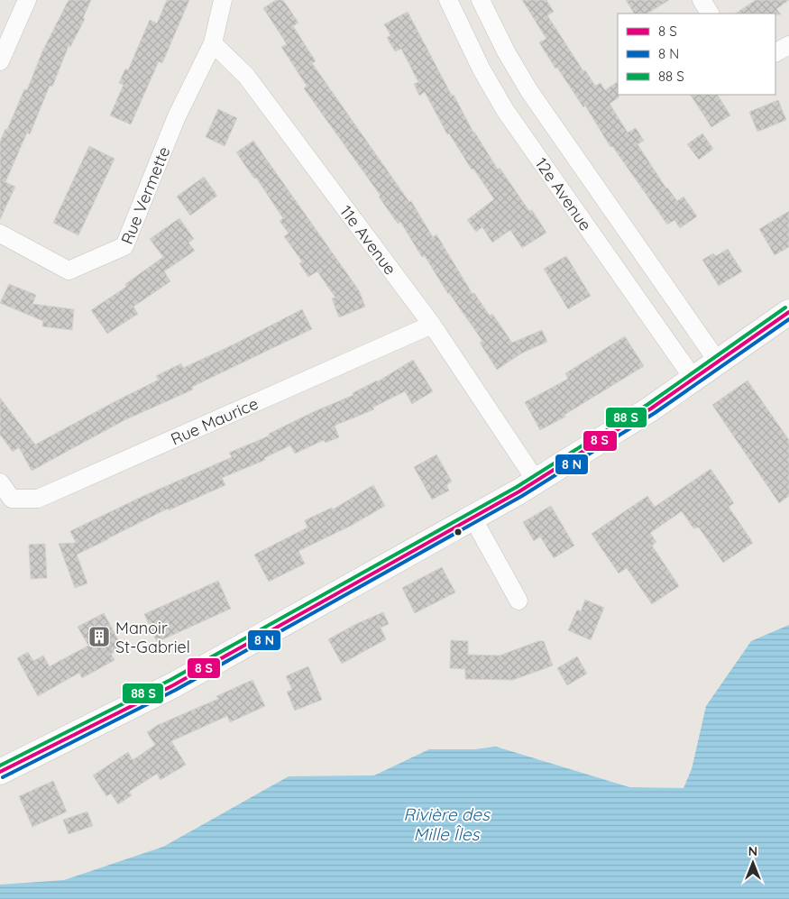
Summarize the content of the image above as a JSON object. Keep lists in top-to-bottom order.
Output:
{
  "streets": {
    "street": [
      "Rue Vermette",
      "12e Avenue",
      "11e Avenue",
      "Rue Maurice"
    ]
  },
  "crossings": [
    ["Rue Vermette", "11e Avenue"],
    ["11e Avenue", "Rue Maurice"]
  ],
  "water": ["Rivière des Mille Îles"],
  "places": {
    "building": ["Manoir St-Gabriel"]
  },
  "legend": ["8 S", "8 N", "88 S"],
  "north": "top"
}
